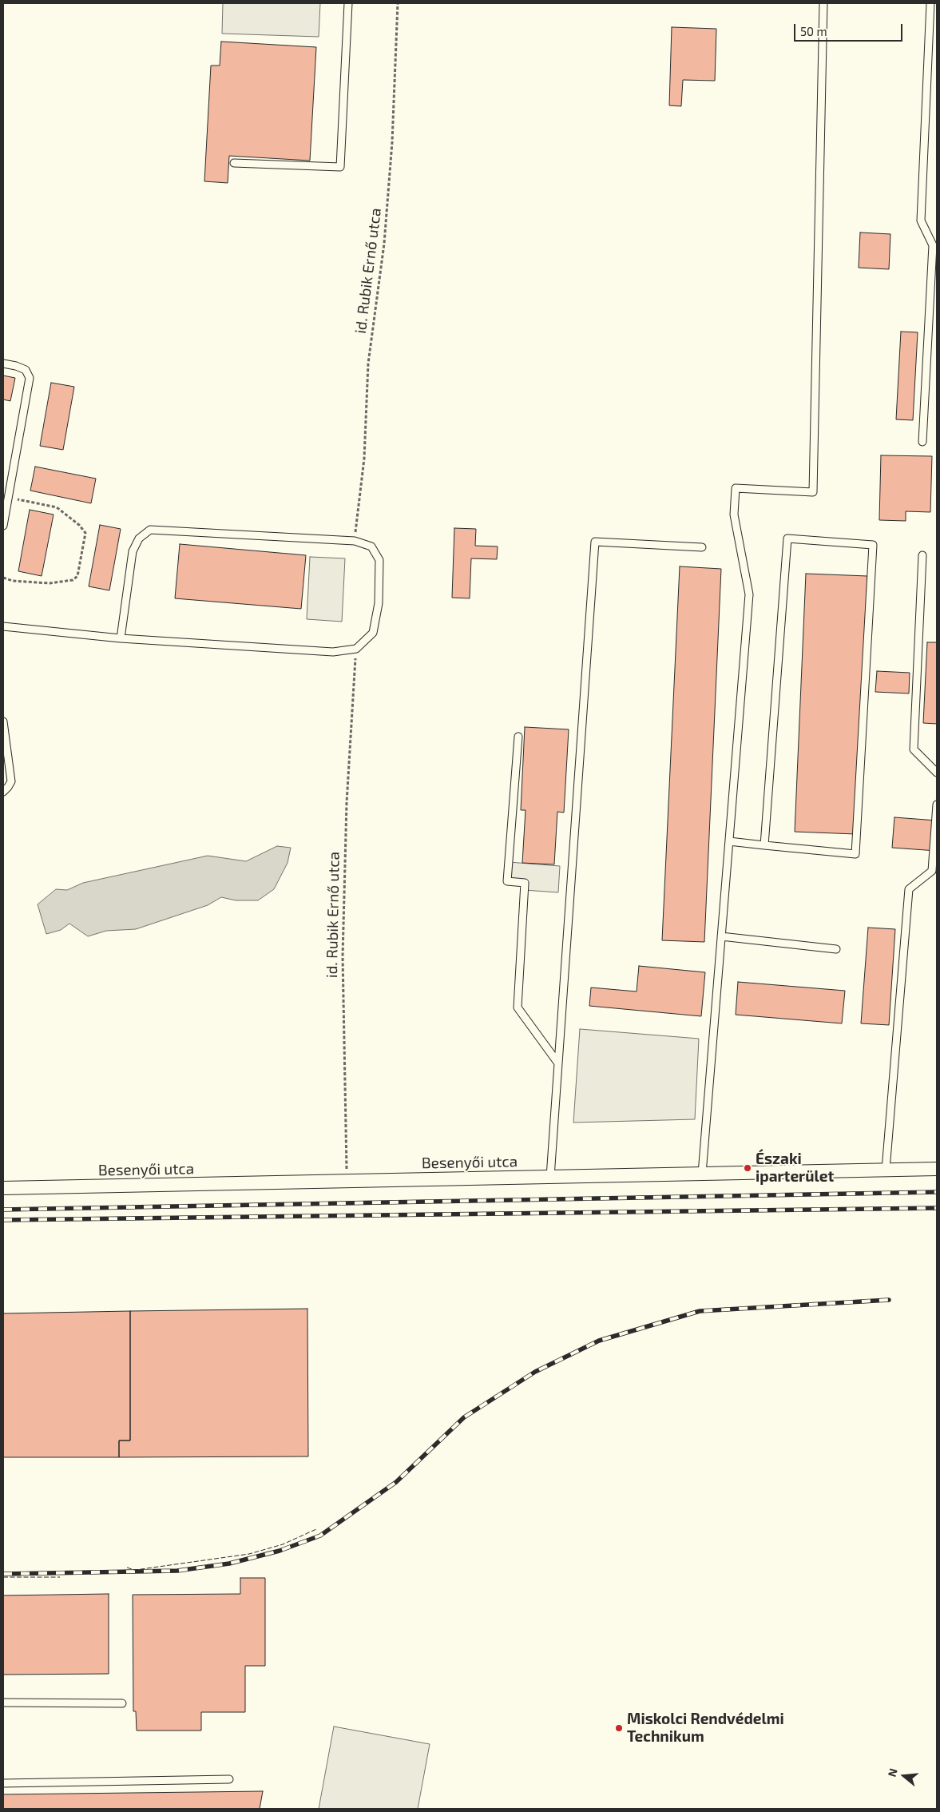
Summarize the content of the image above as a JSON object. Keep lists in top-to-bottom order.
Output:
{
  "streets": {
    "street": ["Besenyői utca"],
    "path": ["id. Rubik Ernő utca"]
  },
  "crossings": [
    ["id. Rubik Ernő utca", "Besenyői utca"]
  ],
  "places": ["Északi iparterület", "Miskolci Rendvédelmi Technikum"],
  "scale_bar": "50 m",
  "north": "left"
}
